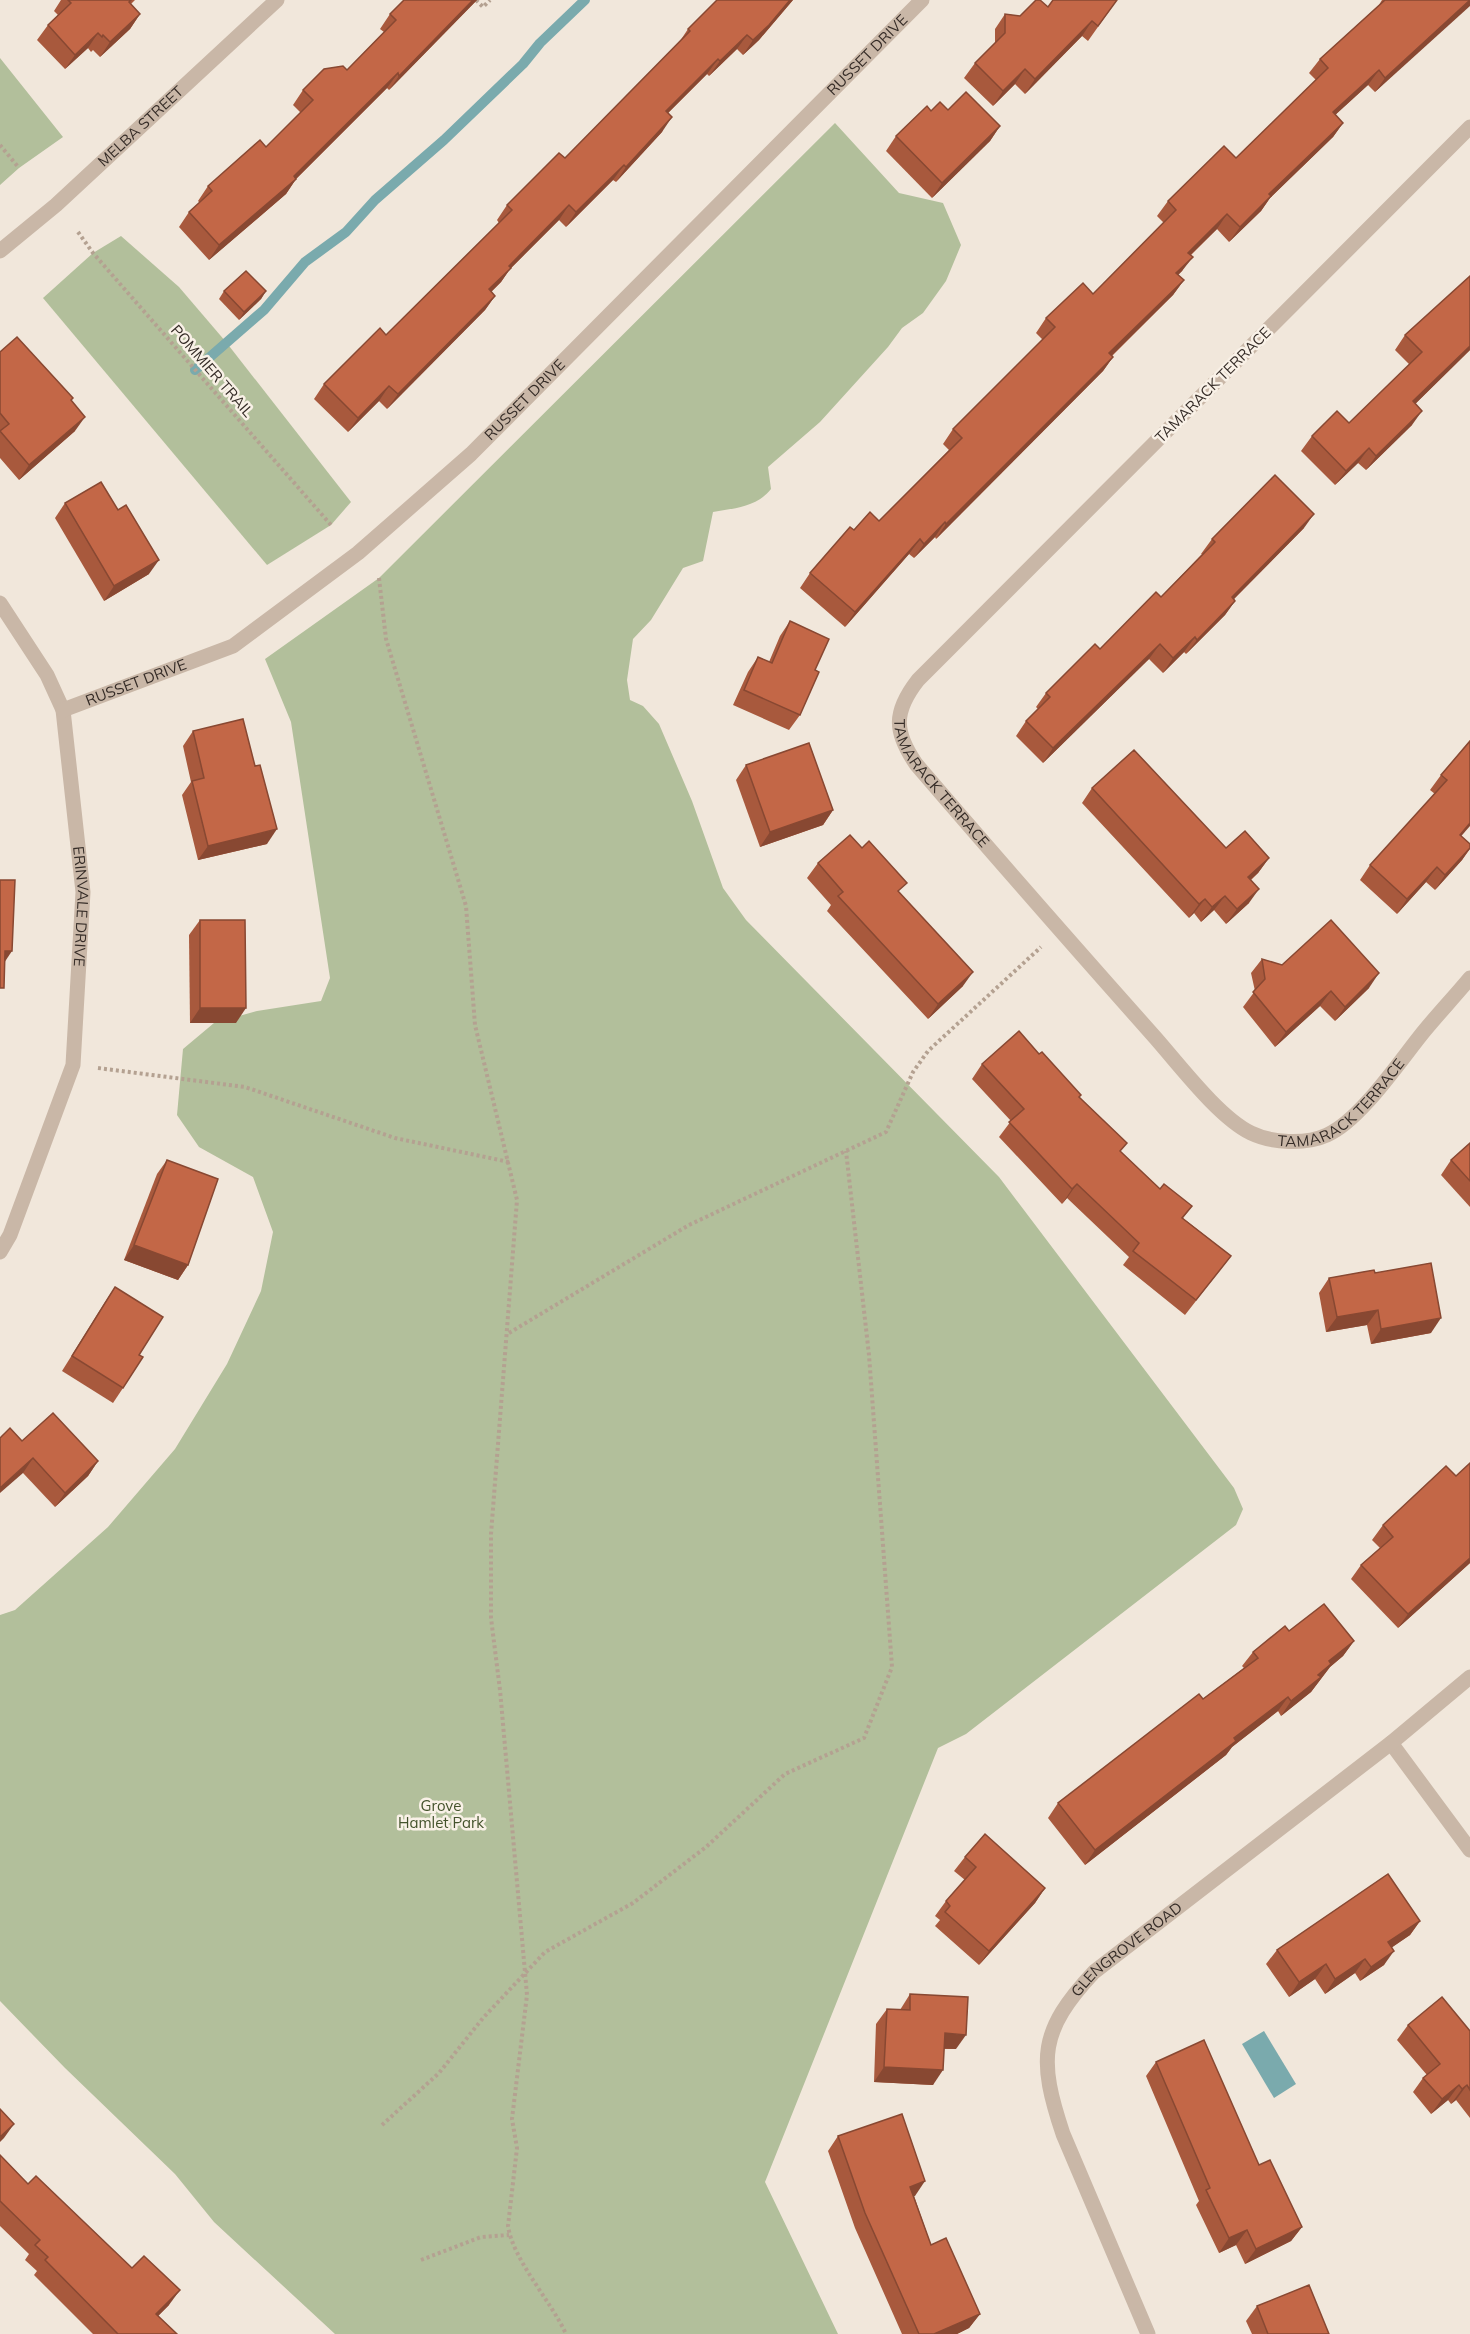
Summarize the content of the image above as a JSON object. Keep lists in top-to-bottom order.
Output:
{
  "streets": {
    "street": [
      "RUSSET DRIVE",
      "MELBA STREET",
      "TAMARACK TERRACE",
      "ERINVALE DRIVE",
      "GLENGROVE ROAD"
    ],
    "path": ["POMMIER TRAIL"]
  },
  "crossings": [
    ["RUSSET DRIVE", "ERINVALE DRIVE"]
  ],
  "parks": ["Grove Hamlet Park"]
}
